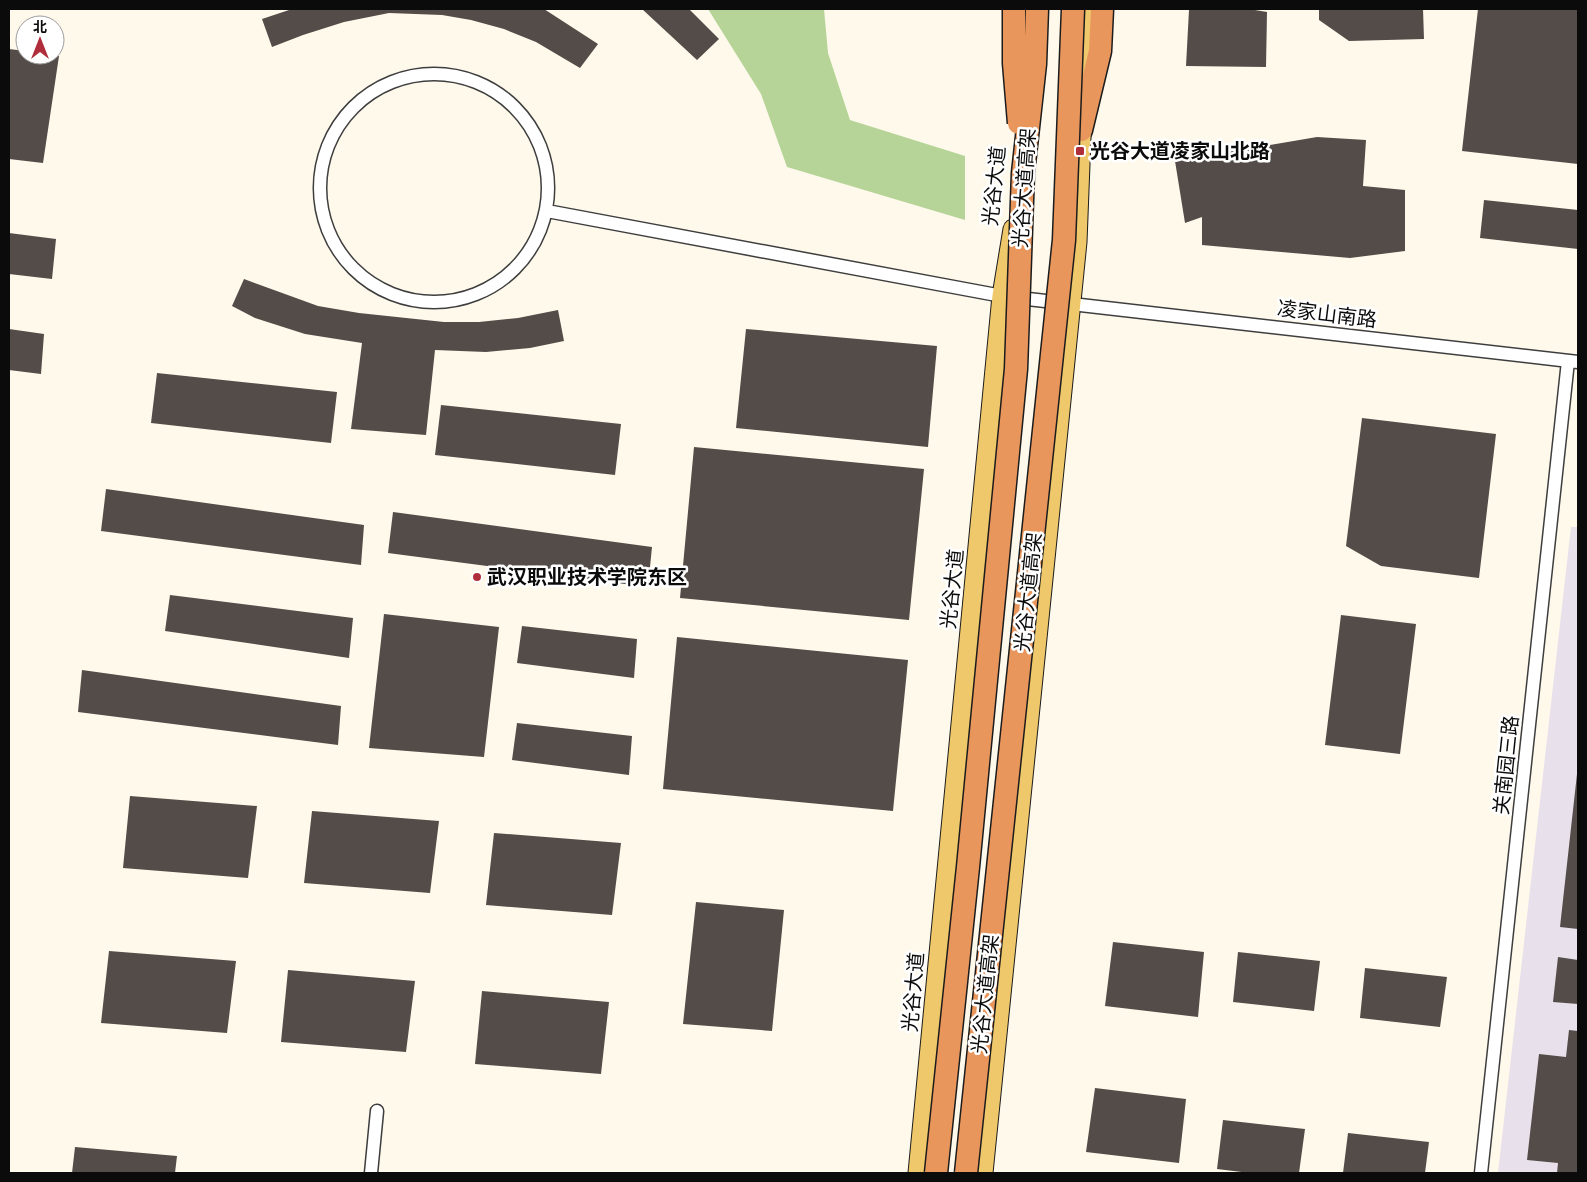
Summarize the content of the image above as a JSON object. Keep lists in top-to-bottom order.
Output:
{
  "streets": {
    "highway": ["光谷大道高架"],
    "main road": ["光谷大道"],
    "street": ["凌家山南路", "关南园三路"]
  },
  "crossings": [
    ["光谷大道", "凌家山南路"],
    ["凌家山南路", "关南园三路"]
  ],
  "places": {
    "transit": ["光谷大道凌家山北路"],
    "other": ["武汉职业技术学院东区"]
  },
  "north": "top"
}
